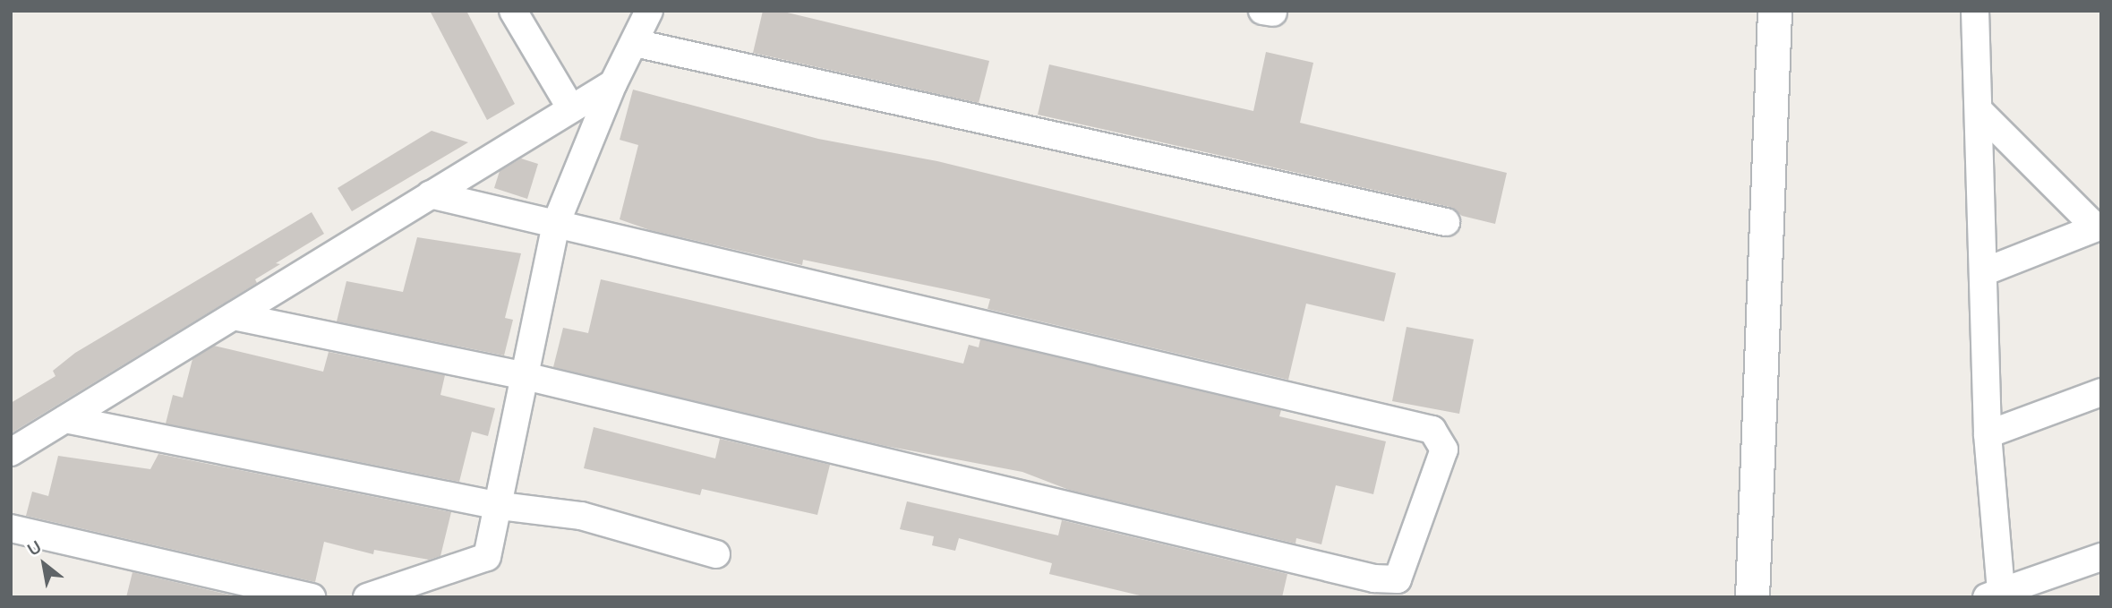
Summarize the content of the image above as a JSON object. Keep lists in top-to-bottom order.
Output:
{
  "north": "top left"
}
